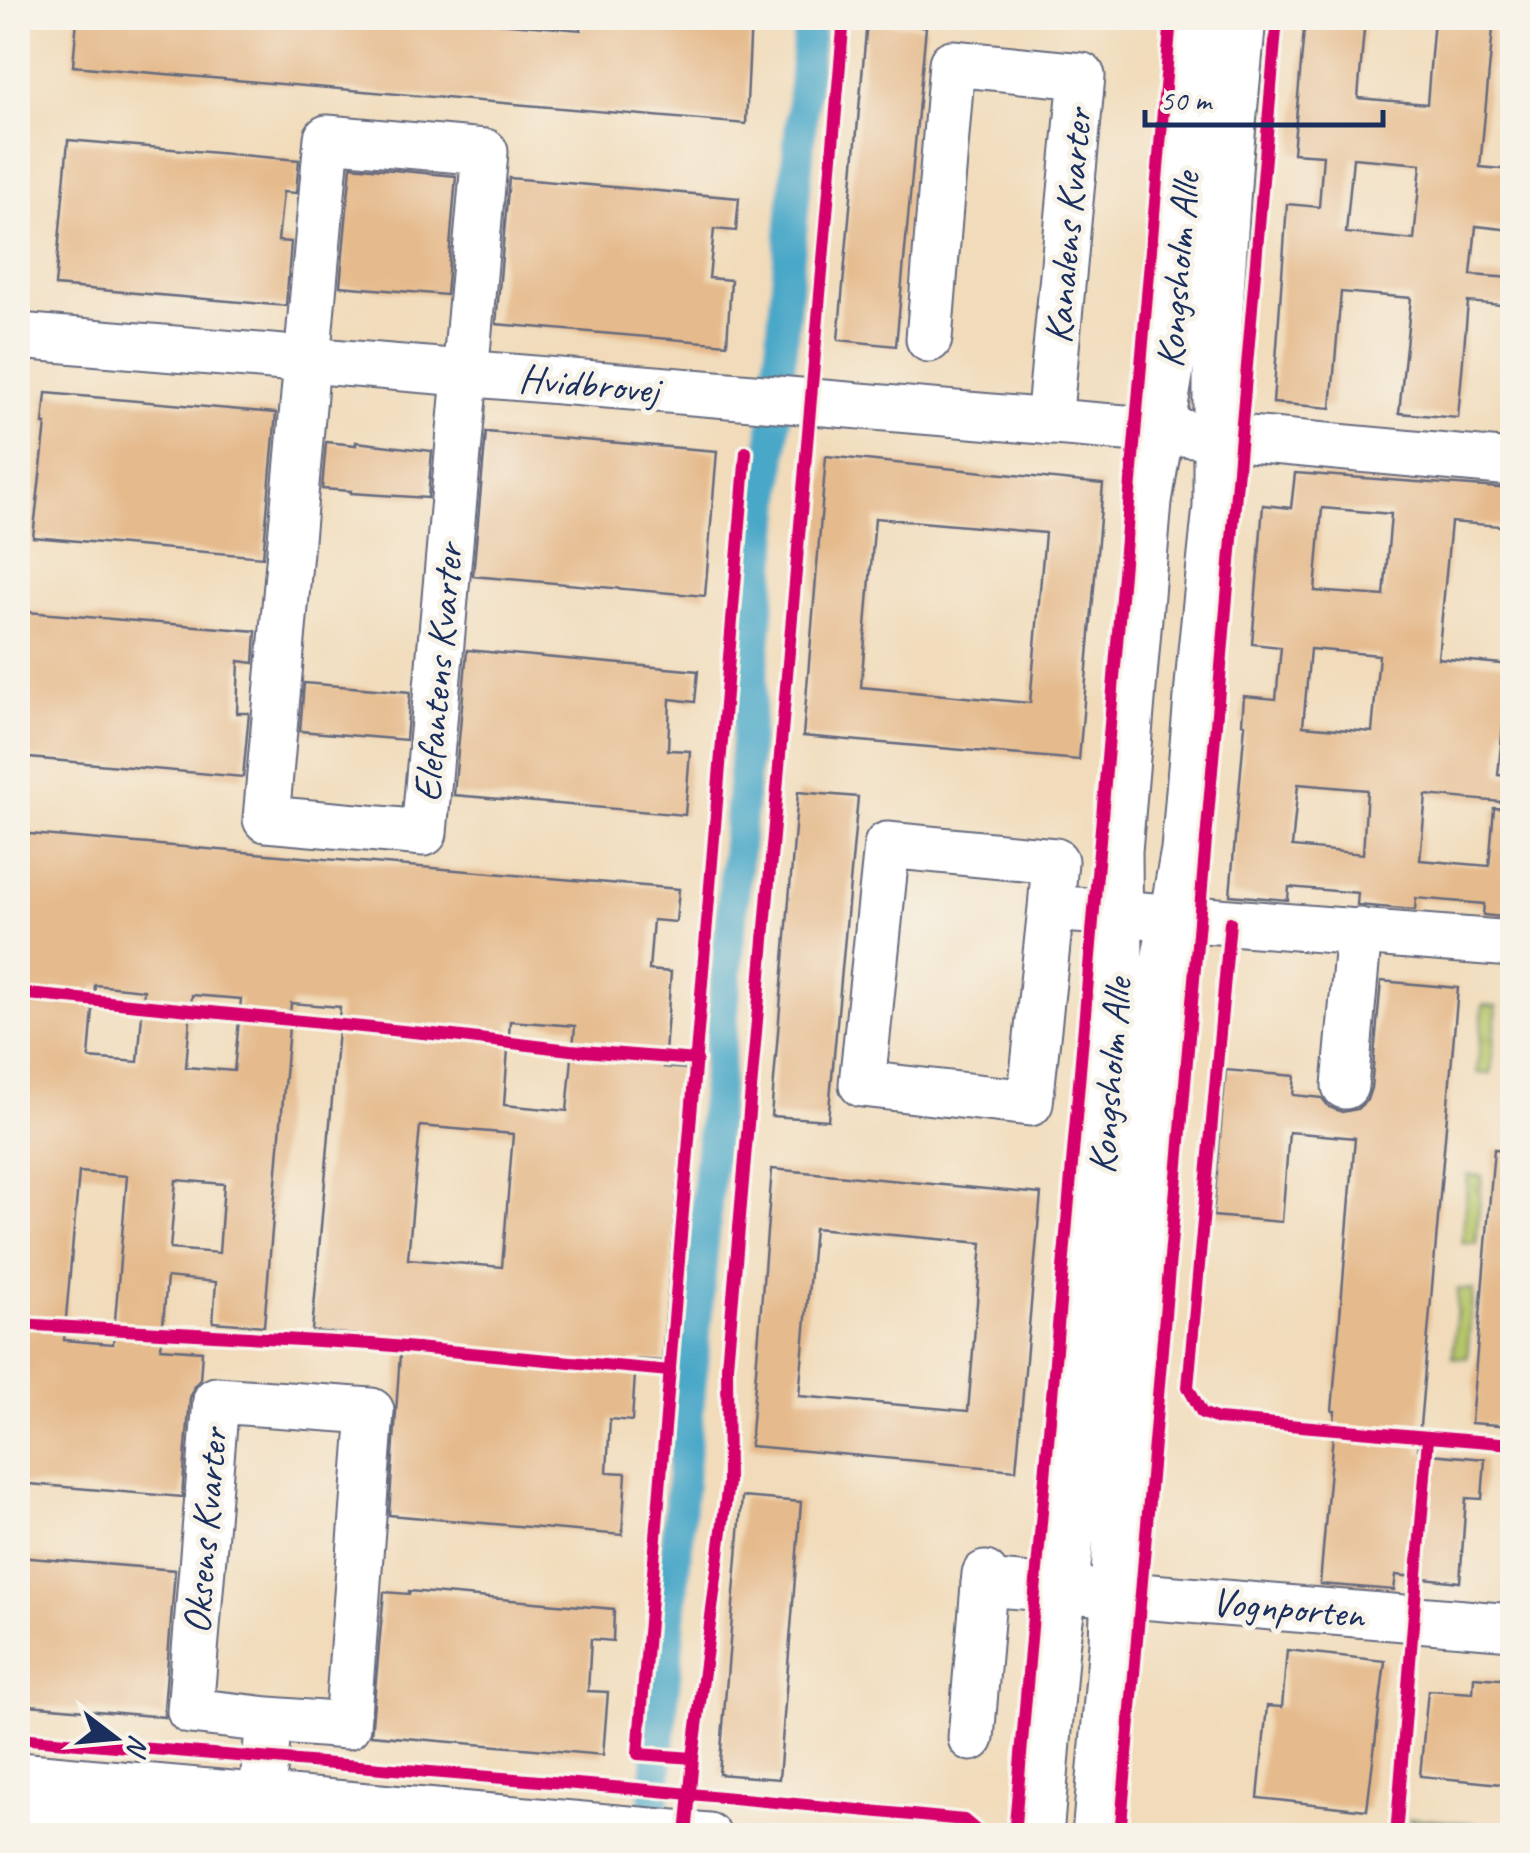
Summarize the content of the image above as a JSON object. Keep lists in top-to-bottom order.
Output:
{
  "streets": {
    "street": [
      "Kanalens Kvarter",
      "Kongsholm Alle",
      "Hvidbrovej",
      "Elefantens Kvarter",
      "Oksens Kvarter",
      "Vognporten"
    ]
  },
  "crossings": [
    ["Kanalens Kvarter", "Hvidbrovej"],
    ["Kongsholm Alle", "Hvidbrovej"],
    ["Kongsholm Alle", "Vognporten"],
    ["Hvidbrovej", "Elefantens Kvarter"]
  ],
  "scale_bar": "50 m",
  "north": "right"
}
